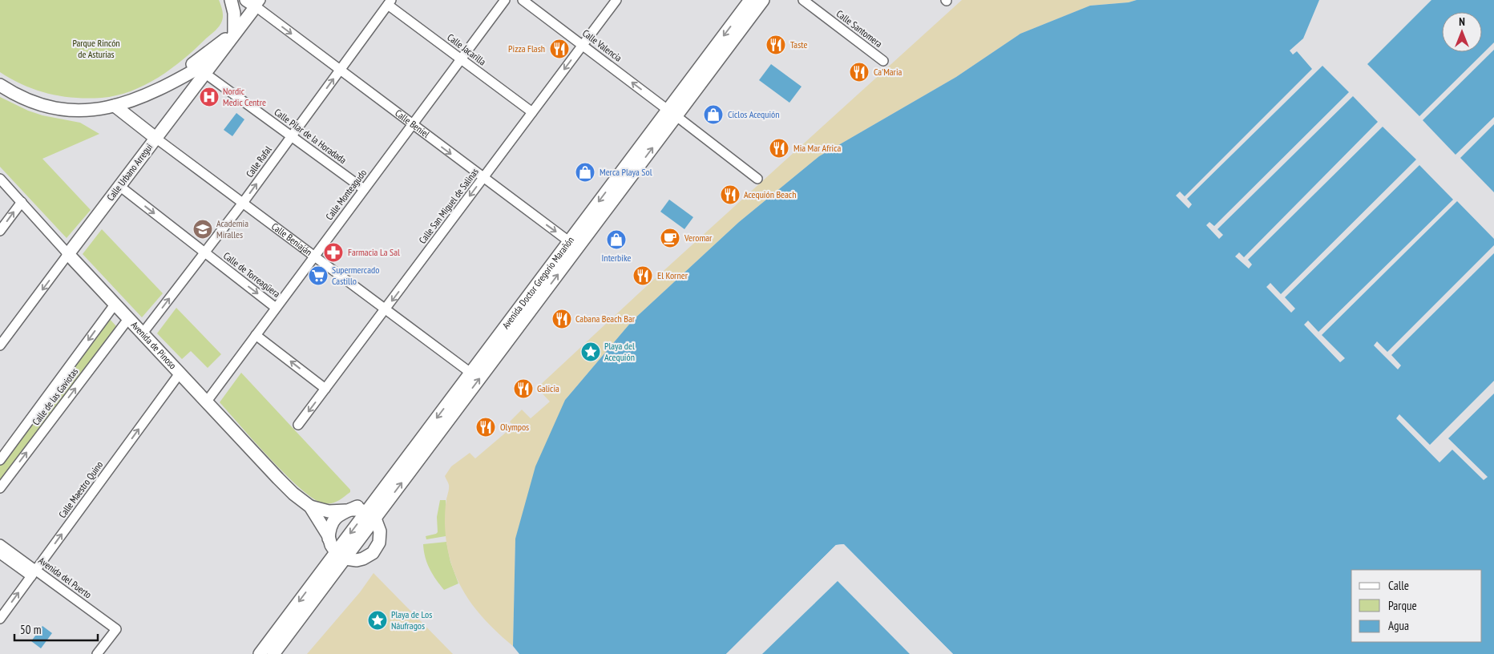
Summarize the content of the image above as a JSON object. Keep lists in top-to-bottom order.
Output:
{
  "streets": {
    "street": [
      "Calle Santomera",
      "Calle Valencia",
      "Calle Jacarilla",
      "Calle Beniel",
      "Calle Pilar de la Horadada",
      "Calle Rafal",
      "Calle Urbano Arregui",
      "Calle Monteagudo",
      "Calle San Miguel de Salinas",
      "Calle Beniaján",
      "Calle de Torreagüera",
      "Avenida Doctor Gregorio Marañón",
      "Avenida de Pinoso",
      "Calle de las Gaviotas",
      "Calle Maestro Quino",
      "Avenida del Puerto"
    ]
  },
  "crossings": [
    ["Calle Valencia", "Calle San Miguel de Salinas"],
    ["Calle Valencia", "Avenida Doctor Gregorio Marañón"],
    ["Calle Jacarilla", "Calle Rafal"],
    ["Calle Jacarilla", "Calle Monteagudo"],
    ["Calle Jacarilla", "Calle San Miguel de Salinas"],
    ["Calle Beniel", "Calle Rafal"],
    ["Calle Beniel", "Calle Urbano Arregui"],
    ["Calle Beniel", "Calle Monteagudo"],
    ["Calle Beniel", "Calle San Miguel de Salinas"],
    ["Calle Beniel", "Avenida Doctor Gregorio Marañón"],
    ["Calle Pilar de la Horadada", "Calle Rafal"],
    ["Calle Pilar de la Horadada", "Calle Urbano Arregui"],
    ["Calle Pilar de la Horadada", "Calle Monteagudo"],
    ["Calle Rafal", "Calle Beniaján"],
    ["Calle Rafal", "Calle de Torreagüera"],
    ["Calle Rafal", "Avenida de Pinoso"],
    ["Calle Urbano Arregui", "Calle Beniaján"],
    ["Calle Urbano Arregui", "Calle de Torreagüera"],
    ["Calle Urbano Arregui", "Avenida de Pinoso"],
    ["Calle Monteagudo", "Calle Beniaján"],
    ["Calle Monteagudo", "Calle de Torreagüera"],
    ["Calle Monteagudo", "Avenida de Pinoso"],
    ["Calle San Miguel de Salinas", "Calle Beniaján"],
    ["Calle Beniaján", "Avenida Doctor Gregorio Marañón"],
    ["Avenida Doctor Gregorio Marañón", "Avenida de Pinoso"],
    ["Avenida de Pinoso", "Calle de las Gaviotas"],
    ["Avenida de Pinoso", "Calle Maestro Quino"],
    ["Calle Maestro Quino", "Avenida del Puerto"]
  ],
  "one_way": [
    "Calle Valencia",
    "Calle Beniel",
    "Calle Rafal",
    "Calle San Miguel de Salinas",
    "Calle de Torreagüera",
    "Calle Maestro Quino"
  ],
  "parks": ["Parque Rincón de Asturias"],
  "places": {
    "restaurant": [
      "Taste",
      "Pizza Flash",
      "Ca'Maria",
      "Mia Mar Africa",
      "Acequión Beach",
      "El Korner",
      "Cabana Beach Bar",
      "Galicia",
      "Olympos"
    ],
    "hospital": ["Nordic Medic Centre"],
    "shop": ["Ciclos Acequión", "Merca Playa Sol", "Interbike"],
    "school or university": ["Academia Miralles"],
    "cafe": ["Veromar"],
    "pharmacy": ["Farmacia La Sal"],
    "supermarket": ["Supermercado Castillo"],
    "place": ["Playa del Acequión", "Playa de Los Náufragos"]
  },
  "legend": ["Calle", "Parque", "Agua"],
  "scale_bar": "50 m",
  "north": "top"
}
